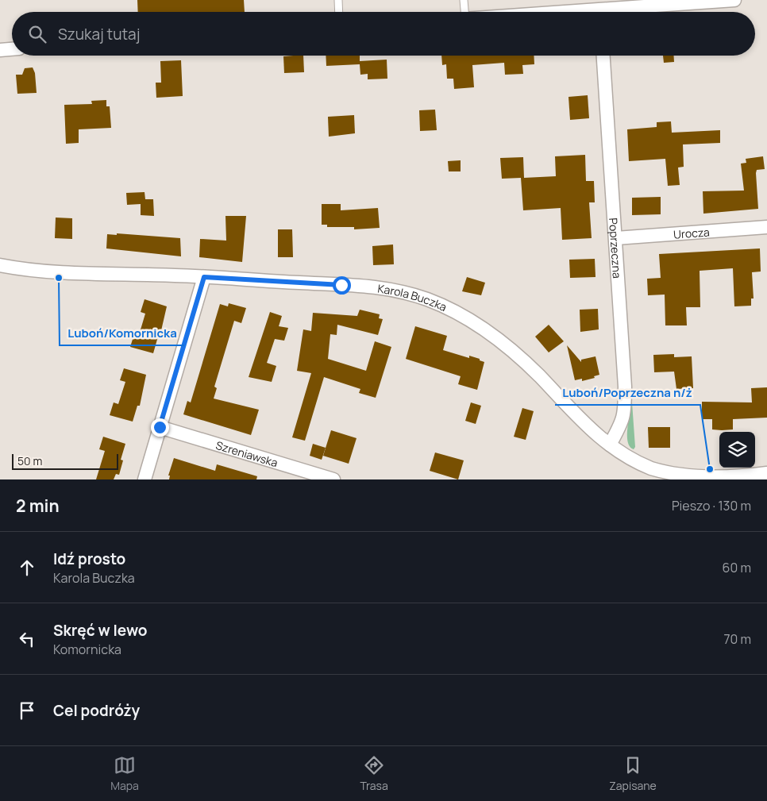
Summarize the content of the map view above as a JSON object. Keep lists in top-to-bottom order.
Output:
{
  "streets": {
    "street": [
      "Urocza",
      "Poprzeczna",
      "Karola Buczka",
      "Szreniawska"
    ]
  },
  "crossings": [
    ["Urocza", "Poprzeczna"],
    ["Poprzeczna", "Karola Buczka"]
  ],
  "places": ["Luboń/Komornicka", "Luboń/Poprzeczna n/ż"],
  "scale_bar": "50 m",
  "page": {
    "search": "Szukaj tutaj",
    "scale": "50 m",
    "heading": ["2 min", "Pieszo · 130 m"],
    "list": [
      ["Idź prosto", "Karola Buczka", "60 m"],
      ["Skręć w lewo", "Komornicka", "70 m"],
      "Cel podróży"
    ],
    "nav": ["Mapa", "Trasa", "Zapisane"]
  }
}
